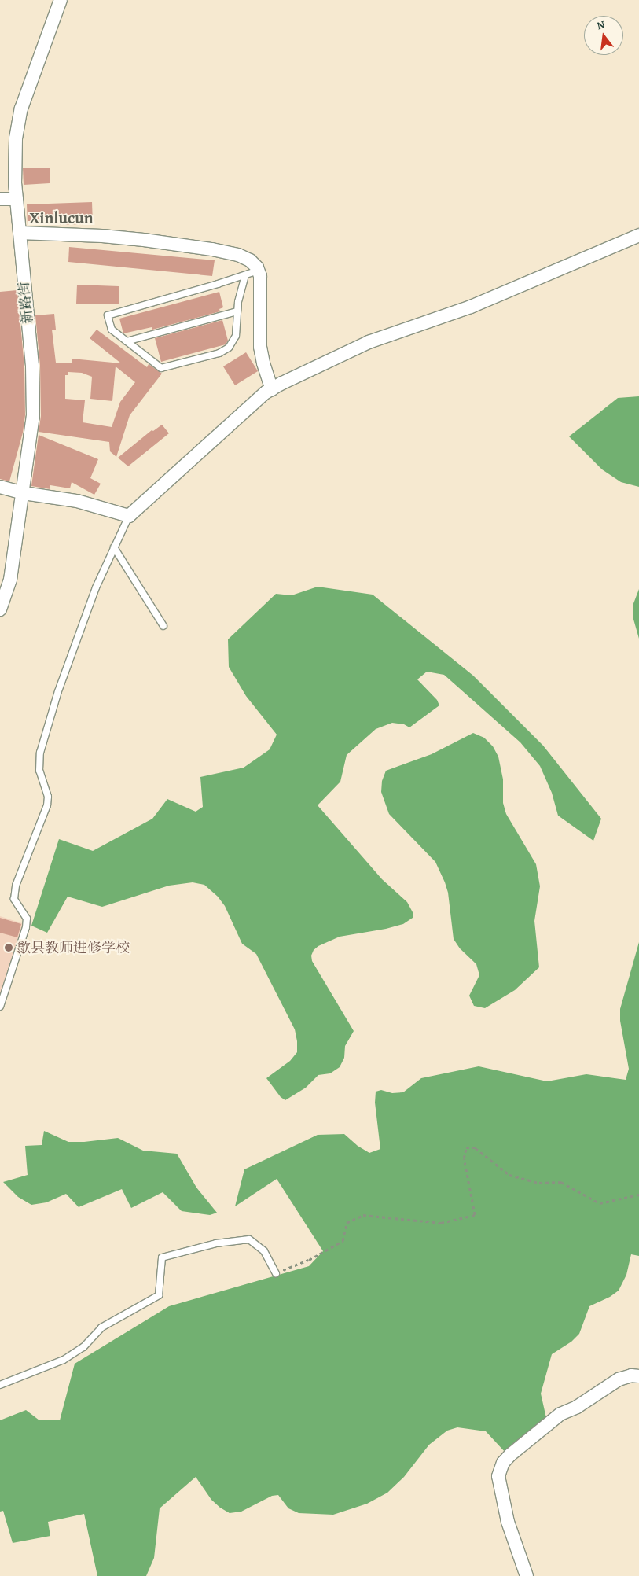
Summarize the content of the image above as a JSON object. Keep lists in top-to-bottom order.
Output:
{
  "streets": {
    "street": ["新路街"]
  },
  "districts": ["Xinlucun"],
  "places": ["歙县教师进修学校"],
  "north": "top"
}
